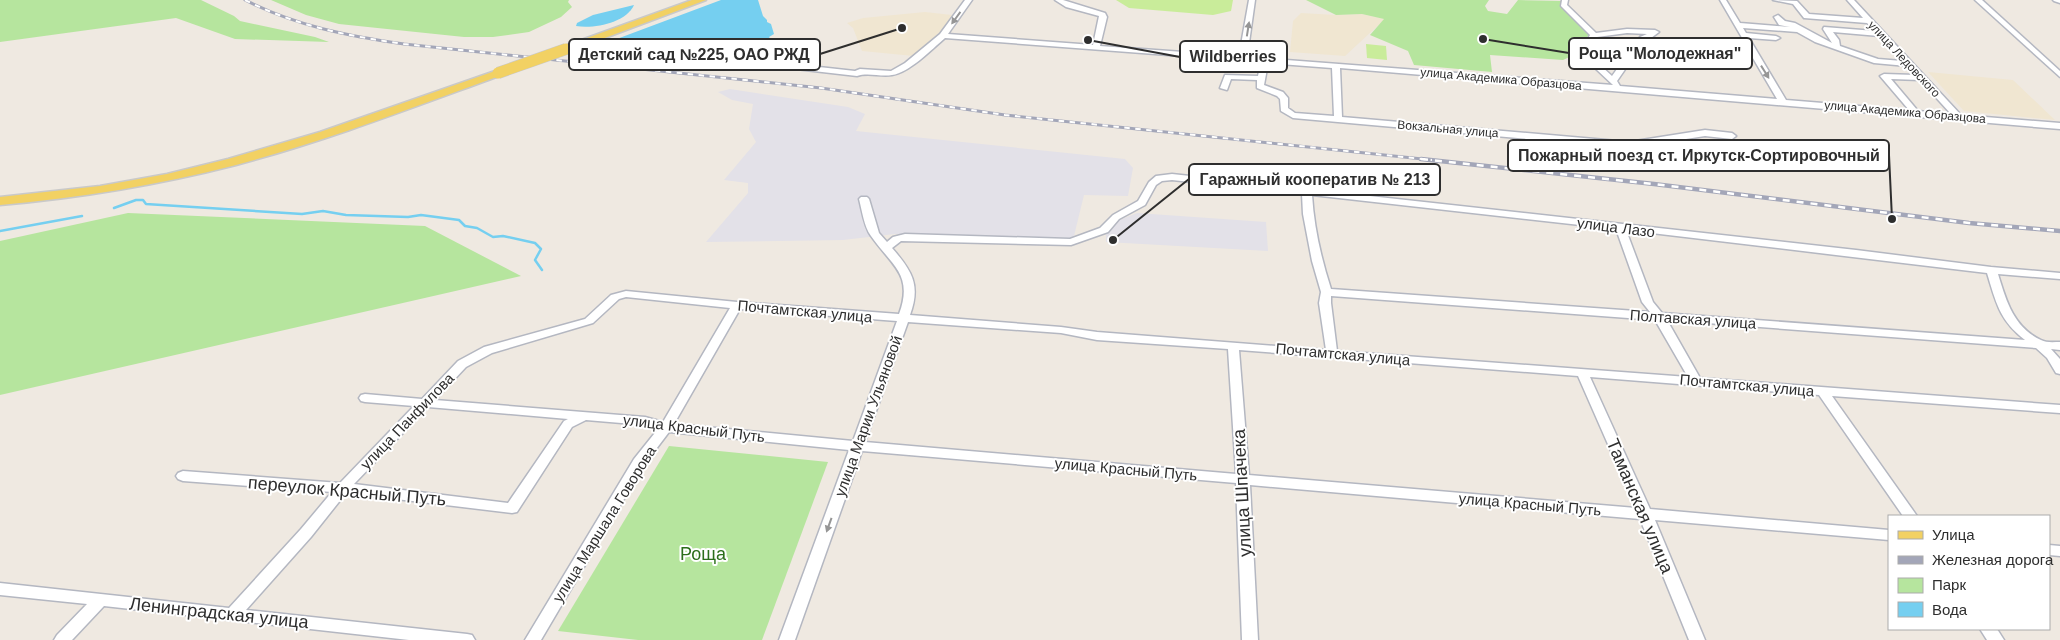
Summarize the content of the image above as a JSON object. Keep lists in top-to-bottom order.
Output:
{
  "streets": {
    "street": [
      "улица Ледовского",
      "улица Академика Образцова",
      "Вокзальная улица",
      "улица Лазо",
      "Почтамтская улица",
      "Полтавская улица",
      "улица Марии Ульяновой",
      "улица Панфилова",
      "улица Красный Путь",
      "переулок Красный Путь",
      "улица Шпачека",
      "Таманская улица",
      "улица Маршала Говорова",
      "Ленинградская улица"
    ]
  },
  "crossings": [
    ["улица Ледовского", "улица Академика Образцова"],
    ["улица Лазо", "улица Марии Ульяновой"],
    ["Почтамтская улица", "улица Марии Ульяновой"],
    ["Почтамтская улица", "улица Панфилова"],
    ["Почтамтская улица", "улица Шпачека"],
    ["Почтамтская улица", "Таманская улица"],
    ["Почтамтская улица", "улица Маршала Говорова"],
    ["улица Марии Ульяновой", "улица Красный Путь"],
    ["улица Панфилова", "улица Красный Путь"],
    ["улица Панфилова", "переулок Красный Путь"],
    ["улица Панфилова", "Ленинградская улица"],
    ["улица Красный Путь", "переулок Красный Путь"],
    ["улица Красный Путь", "улица Шпачека"],
    ["улица Красный Путь", "Таманская улица"],
    ["улица Красный Путь", "улица Маршала Говорова"]
  ],
  "one_way": ["улица Марии Ульяновой"],
  "parks": ["Роща"],
  "places": [
    "Детский сад №225, ОАО РЖД",
    "Роща \"Молодежная\"",
    "Wildberries",
    "Пожарный поезд ст. Иркутск-Сортировочный",
    "Гаражный кооператив № 213"
  ],
  "legend": [
    "Улица",
    "Железная дорога",
    "Парк",
    "Вода"
  ]
}
